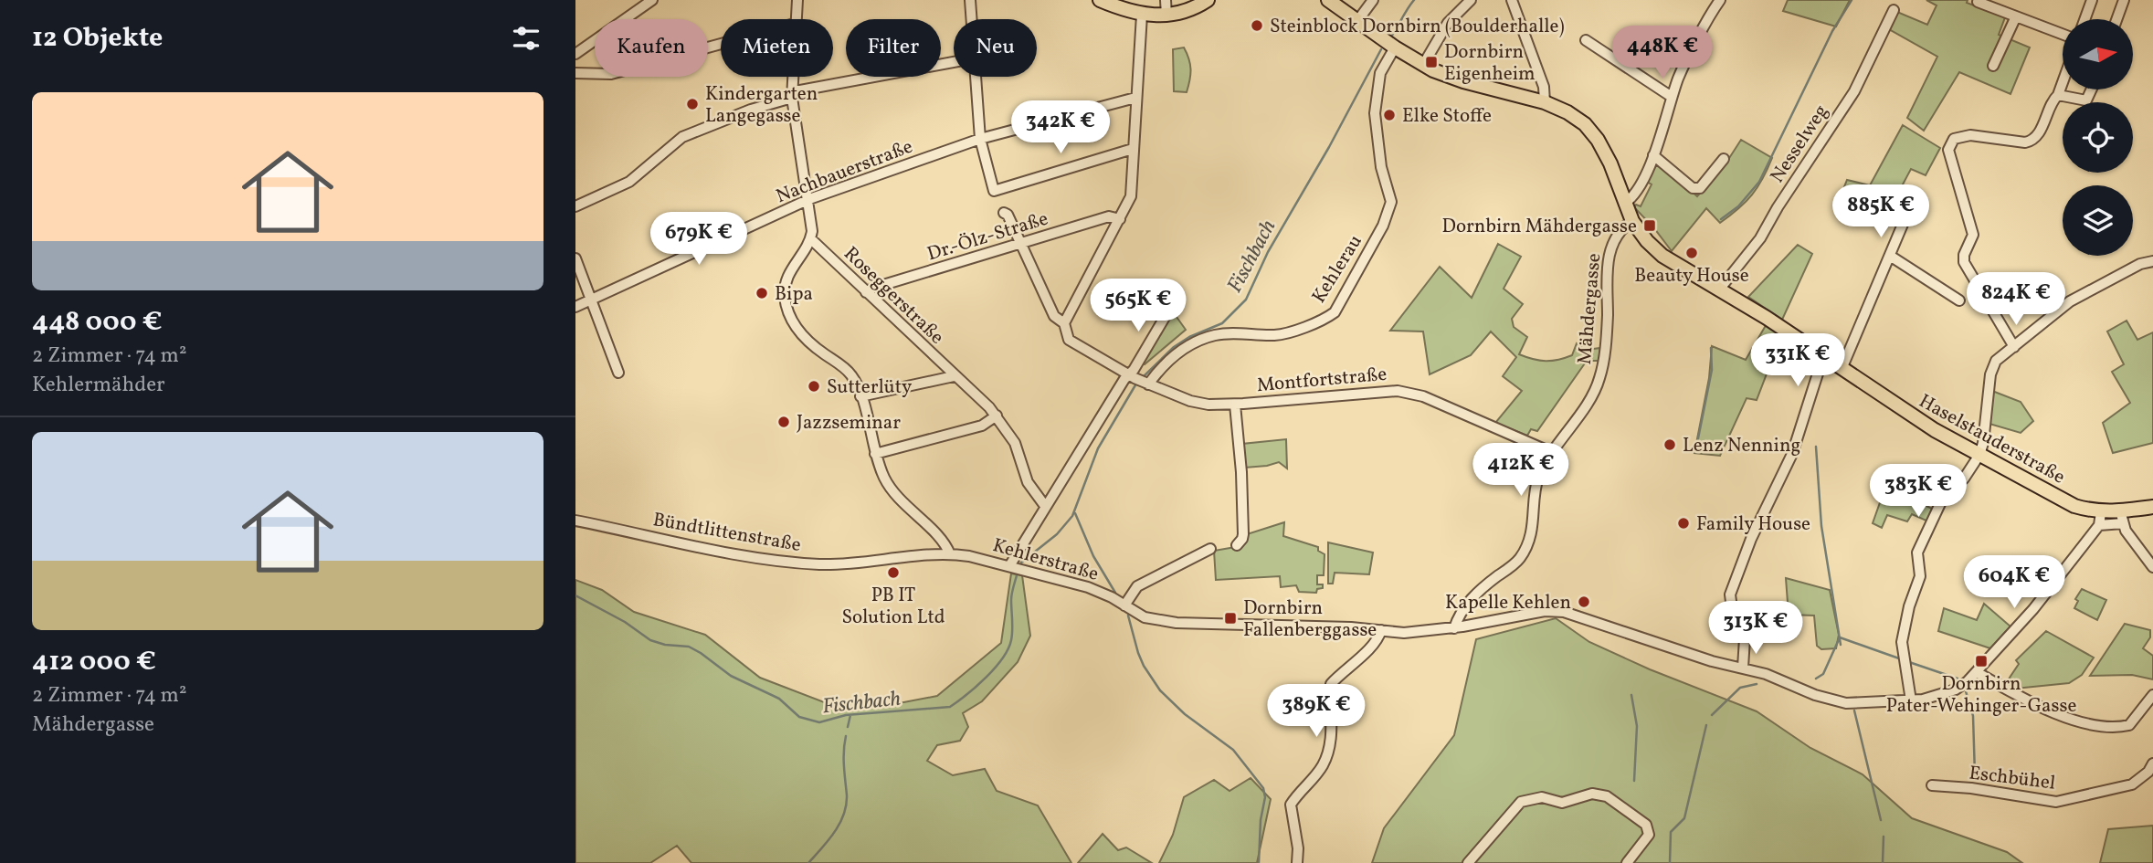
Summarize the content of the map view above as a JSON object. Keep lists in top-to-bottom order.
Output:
{
  "streets": {
    "main road": ["Haselstauderstraße"],
    "street": [
      "Nesselweg",
      "Nachbauerstraße",
      "Dr.-Ölz-Straße",
      "Kehlerau",
      "Roseggerstraße",
      "Mähdergasse",
      "Montfortstraße",
      "Bündtlittenstraße",
      "Kehlerstraße",
      "Eschbühel"
    ]
  },
  "crossings": [
    ["Nesselweg", "Haselstauderstraße"],
    ["Dr.-Ölz-Straße", "Roseggerstraße"],
    ["Dr.-Ölz-Straße", "Montfortstraße"],
    ["Kehlerau", "Montfortstraße"],
    ["Kehlerau", "Haselstauderstraße"],
    ["Mähdergasse", "Montfortstraße"],
    ["Mähdergasse", "Haselstauderstraße"],
    ["Mähdergasse", "Kehlerstraße"],
    ["Haselstauderstraße", "Kehlerstraße"],
    ["Bündtlittenstraße", "Kehlerstraße"]
  ],
  "water": ["Fischbach"],
  "places": {
    "other": [
      "Steinblock Dornbirn (Boulderhalle)",
      "Kindergarten Langegasse",
      "Elke Stoffe",
      "Beauty House",
      "Bipa",
      "Sutterlüty",
      "Jazzseminar",
      "Lenz Nenning",
      "Family House",
      "PB IT Solution Ltd",
      "Kapelle Kehlen"
    ],
    "transit": [
      "Dornbirn Eigenheim",
      "Dornbirn Mähdergasse",
      "Dornbirn Fallenberggasse",
      "Dornbirn Pater-Wehinger-Gasse"
    ]
  },
  "north": "right",
  "page": {
    "heading": "12 Objekte",
    "chip": [
      "Kaufen",
      "Mieten",
      "Filter",
      "Neu"
    ],
    "price": [
      "448K €",
      "342K €",
      "885K €",
      "679K €",
      "824K €",
      "565K €",
      "331K €",
      "412K €",
      "383K €",
      "604K €",
      "313K €",
      "389K €"
    ],
    "list": [
      {
        "name": "448 000 €",
        "note": "2 Zimmer · 74 m² · Kehlermähder"
      },
      {
        "name": "412 000 €",
        "note": "2 Zimmer · 74 m² · Mähdergasse"
      }
    ]
  }
}
